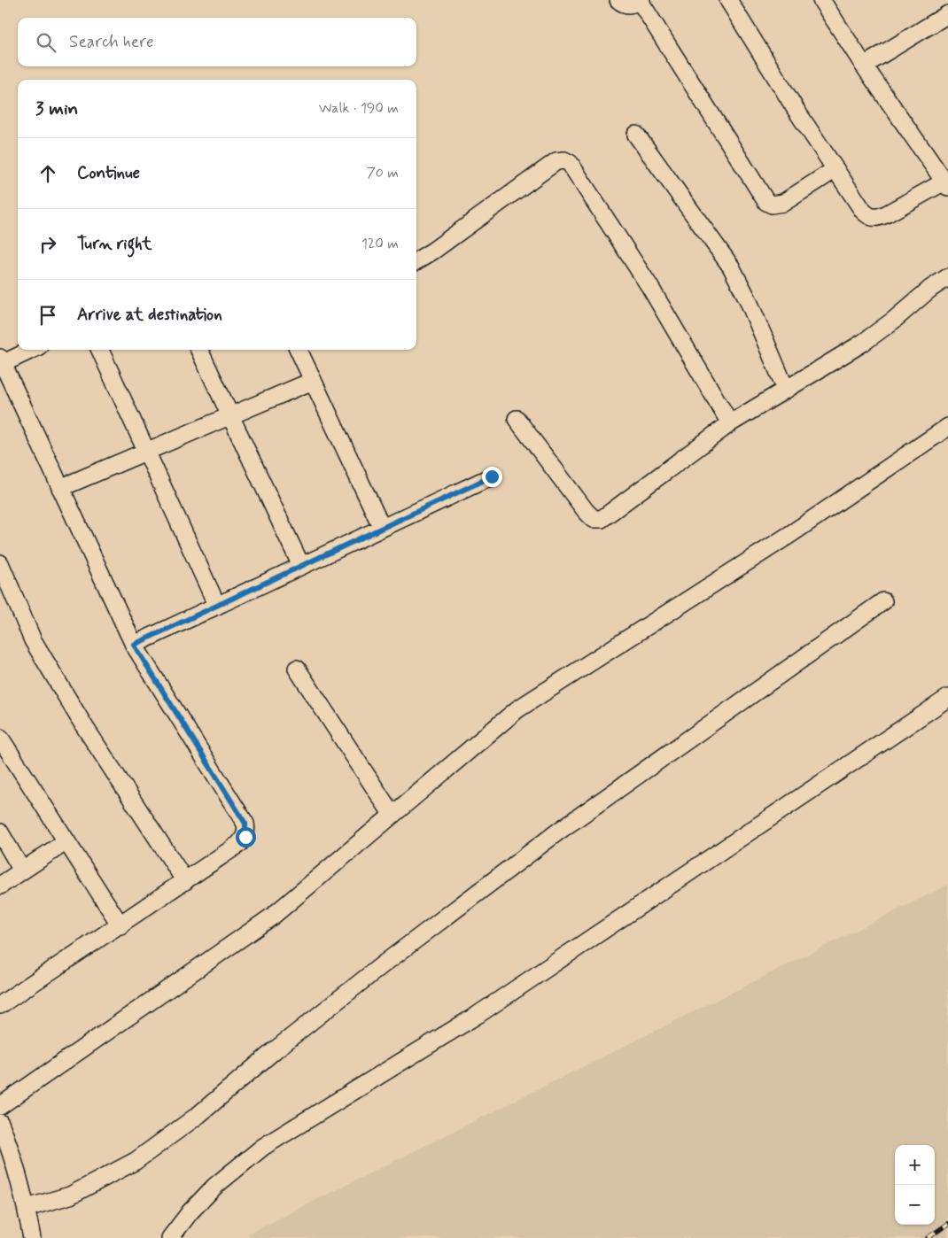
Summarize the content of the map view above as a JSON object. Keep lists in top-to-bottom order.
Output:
{
  "page": {
    "search": "Search here",
    "heading": ["3 min", "Walk · 190 m"],
    "list": [
      ["Continue", "70 m"],
      ["Turn right", "120 m"],
      "Arrive at destination"
    ],
    "map_buttons": ["+", "−"]
  }
}
